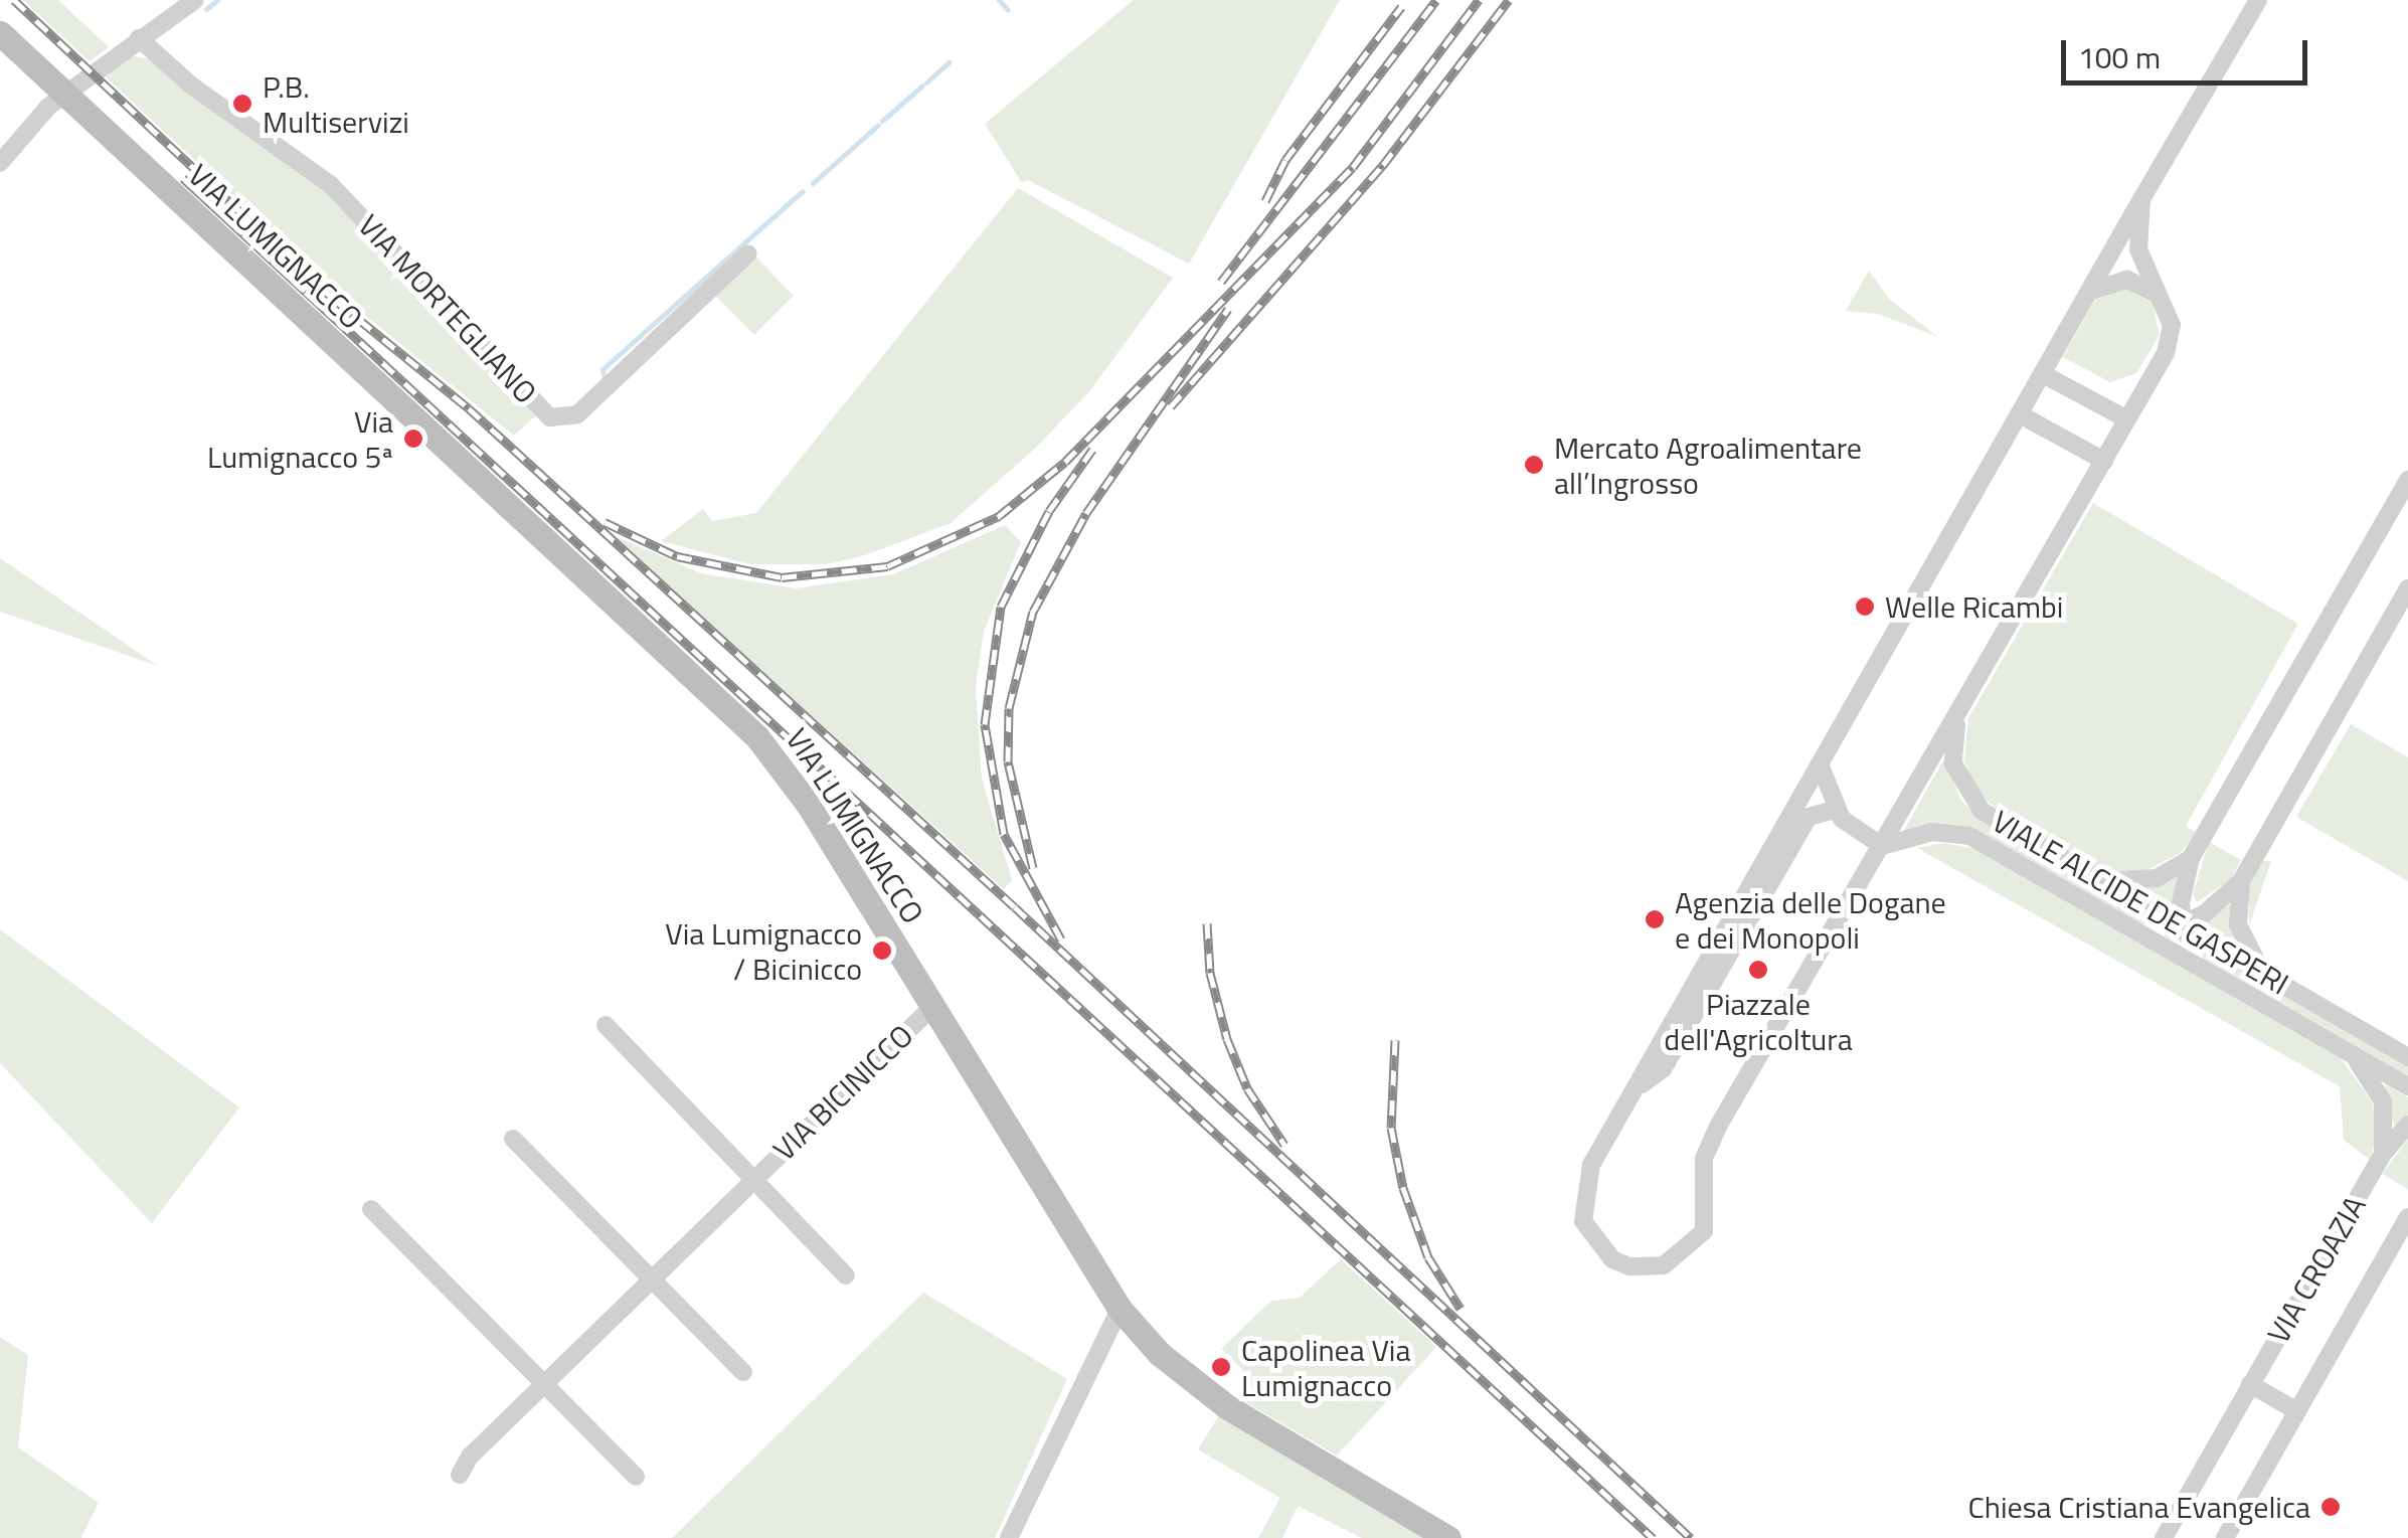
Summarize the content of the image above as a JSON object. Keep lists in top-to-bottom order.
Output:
{
  "streets": {
    "main road": ["VIA LUMIGNACCO"],
    "street": [
      "VIA MORTEGLIANO",
      "VIALE ALCIDE DE GASPERI",
      "VIA BICINICCO",
      "VIA CROAZIA"
    ]
  },
  "crossings": [
    ["VIA LUMIGNACCO", "VIA BICINICCO"]
  ],
  "places": [
    "P.B. Multiservizi",
    "Via Lumignacco 5ª",
    "Mercato Agroalimentare all’Ingrosso",
    "Welle Ricambi",
    "Agenzia delle Dogane e dei Monopoli",
    "Via Lumignacco / Bicinicco",
    "Piazzale dell'Agricoltura",
    "Capolinea Via Lumignacco",
    "Chiesa Cristiana Evangelica"
  ],
  "scale_bar": "100 m"
}
